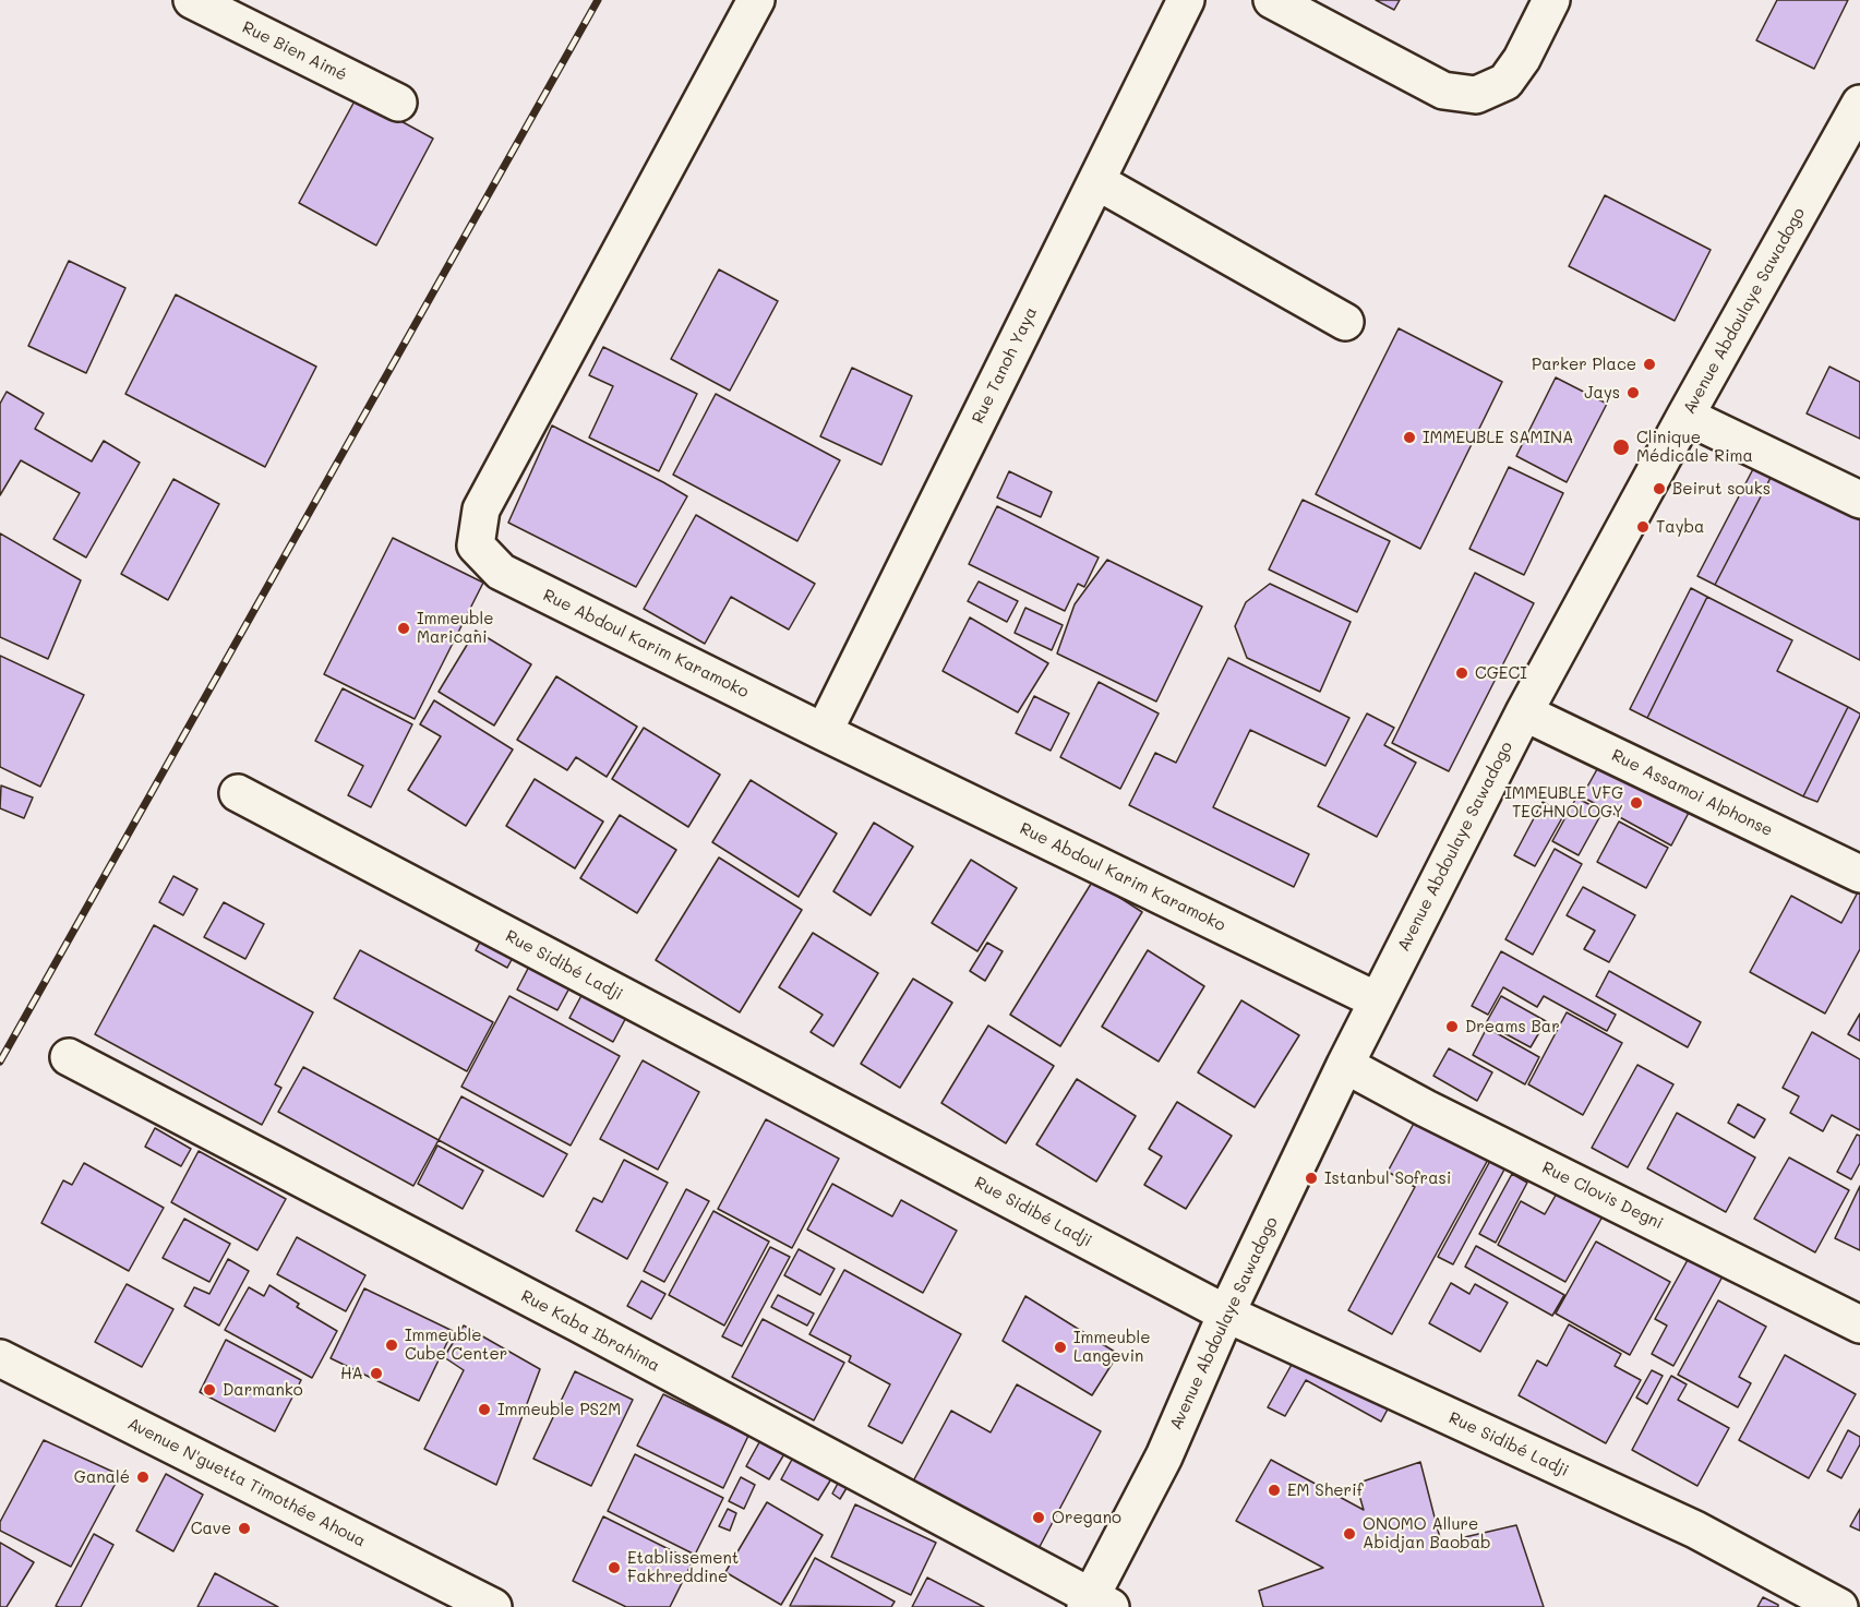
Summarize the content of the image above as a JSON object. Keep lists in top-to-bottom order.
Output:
{
  "streets": {
    "street": [
      "Rue Bien Aimé",
      "Avenue Abdoulaye Sawadogo",
      "Rue Tanoh Yaya",
      "Rue Abdoul Karim Karamoko",
      "Rue Assamoi Alphonse",
      "Rue Sidibé Ladji",
      "Rue Clovis Degni",
      "Rue Kaba Ibrahima",
      "Avenue N'guetta Timothée Ahoua"
    ]
  },
  "crossings": [
    ["Avenue Abdoulaye Sawadogo", "Rue Abdoul Karim Karamoko"],
    ["Avenue Abdoulaye Sawadogo", "Rue Assamoi Alphonse"],
    ["Avenue Abdoulaye Sawadogo", "Rue Sidibé Ladji"],
    ["Avenue Abdoulaye Sawadogo", "Rue Clovis Degni"],
    ["Avenue Abdoulaye Sawadogo", "Rue Kaba Ibrahima"],
    ["Rue Tanoh Yaya", "Rue Abdoul Karim Karamoko"]
  ],
  "places": [
    "Parker Place",
    "Jays",
    "IMMEUBLE SAMINA",
    "Clinique Médicale Rima",
    "Beirut souks",
    "Tayba",
    "Immeuble Maricani",
    "CGECI",
    "IMMEUBLE VFG TECHNOLOGY",
    "Dreams Bar",
    "Istanbul Sofrasi",
    "Immeuble Cube Center",
    "Immeuble Langevin",
    "HA",
    "Darmanko",
    "Immeuble PS2M",
    "Ganalé",
    "EM Sherif",
    "Oregano",
    "Cave",
    "ONOMO Allure Abidjan Baobab",
    "Etablissement Fakhreddine"
  ]
}
